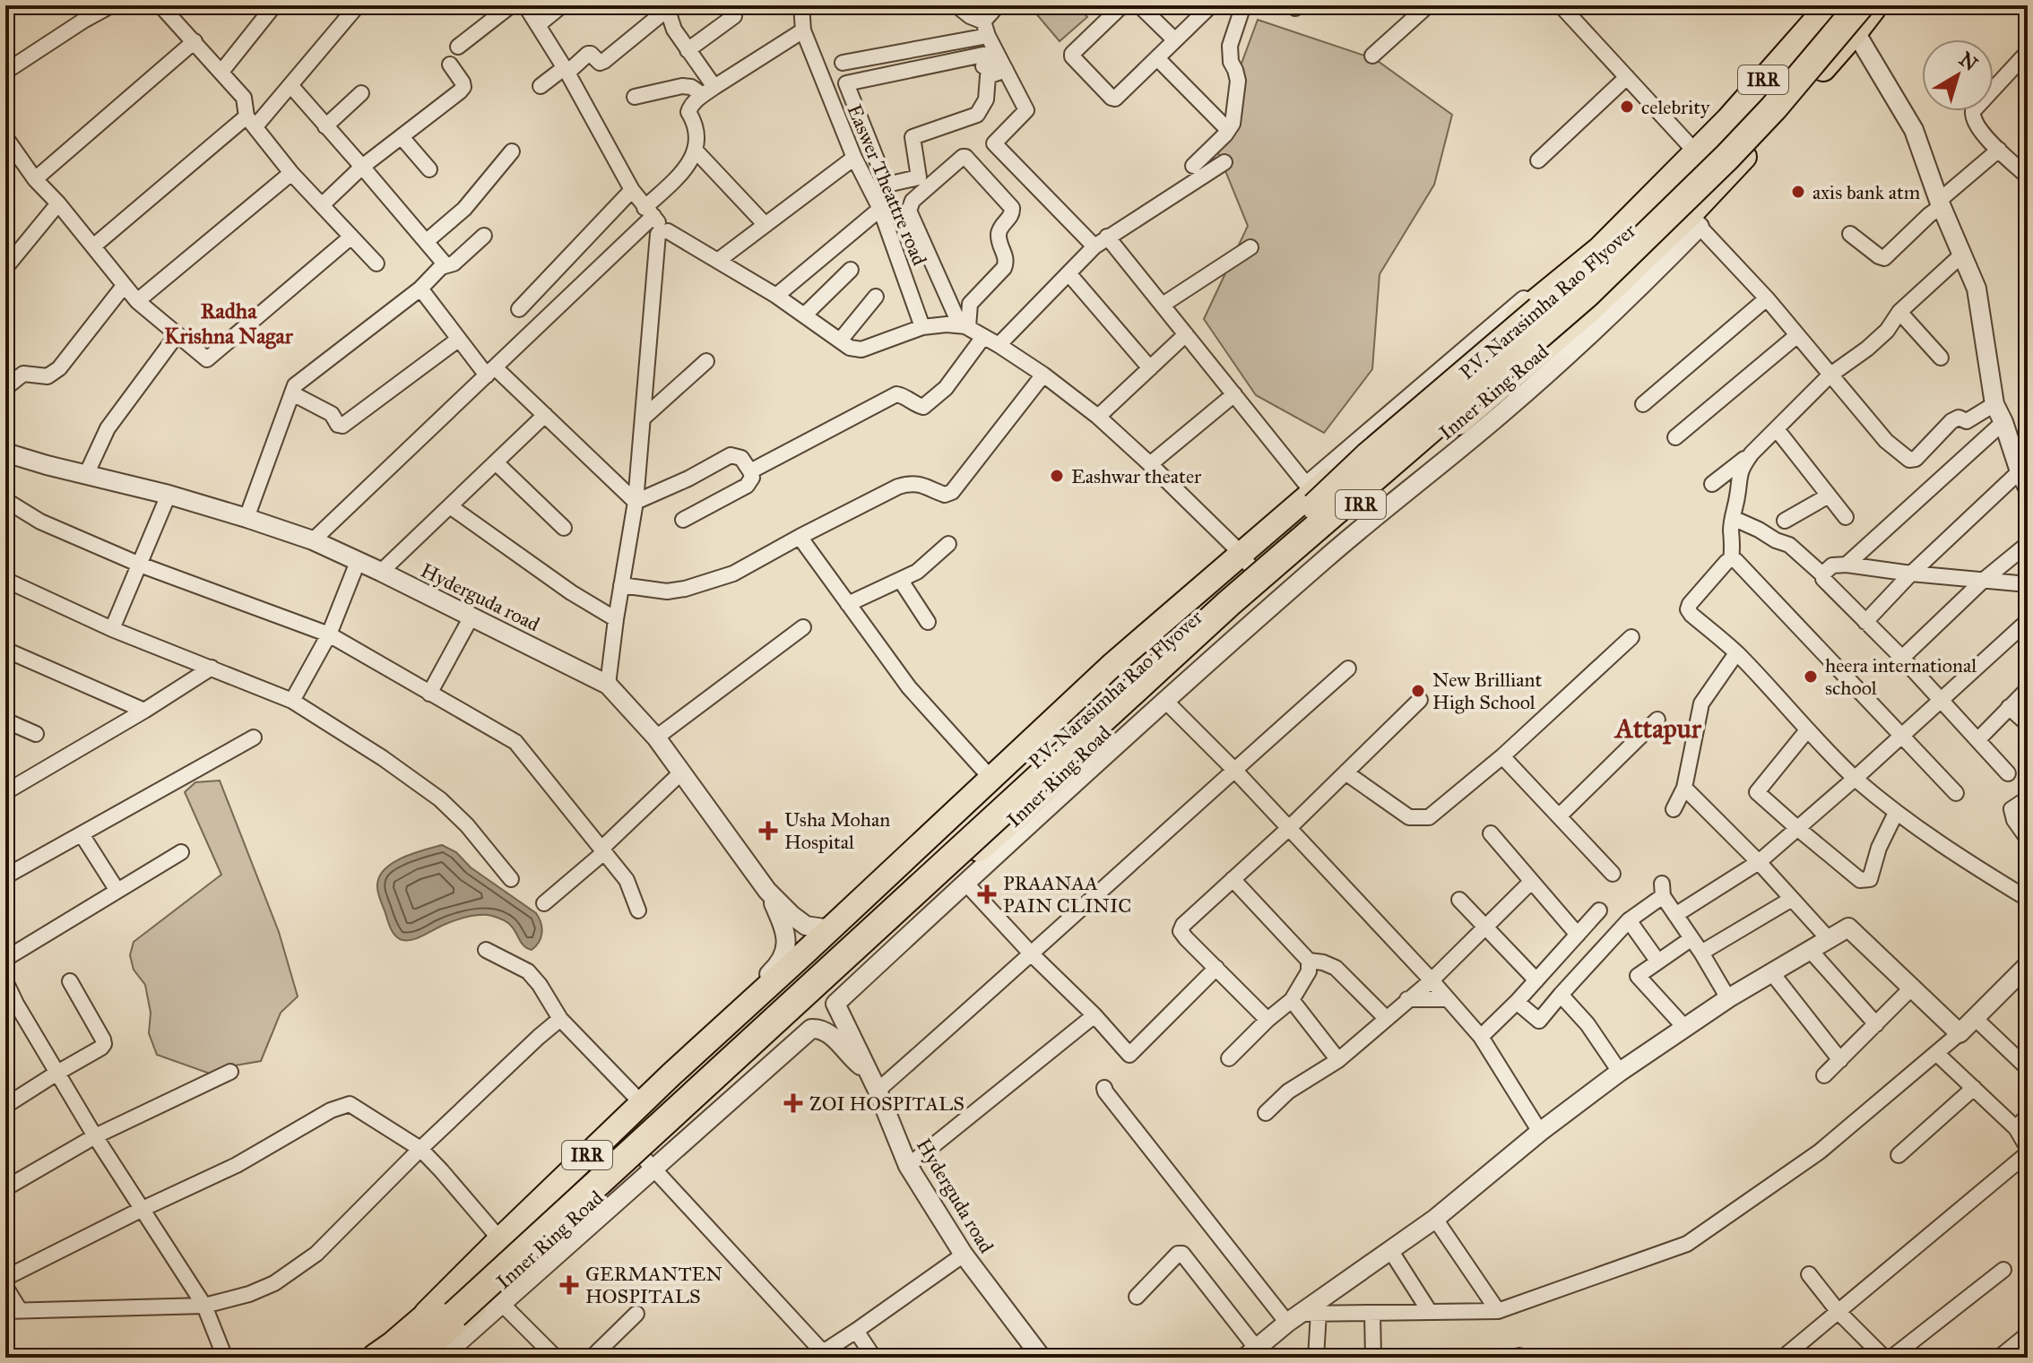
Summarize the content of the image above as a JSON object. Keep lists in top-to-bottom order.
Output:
{
  "streets": {
    "highway": ["P.V. Narasimha Rao Flyover"],
    "main road": ["IRR", "Inner Ring Road"],
    "street": ["Easwer Theattre road", "Hyderguda road"]
  },
  "crossings": [
    ["P.V. Narasimha Rao Flyover", "Inner Ring Road"],
    ["Inner Ring Road", "Hyderguda road"]
  ],
  "districts": ["Radha Krishna Nagar", "Attapur"],
  "places": {
    "other": [
      "celebrity",
      "axis bank atm",
      "Eashwar theater",
      "heera international school",
      "New Brilliant High School"
    ],
    "health": [
      "Usha Mohan Hospital",
      "PRAANAA PAIN CLINIC",
      "ZOI HOSPITALS",
      "GERMANTEN HOSPITALS"
    ]
  },
  "north": "top right"
}
